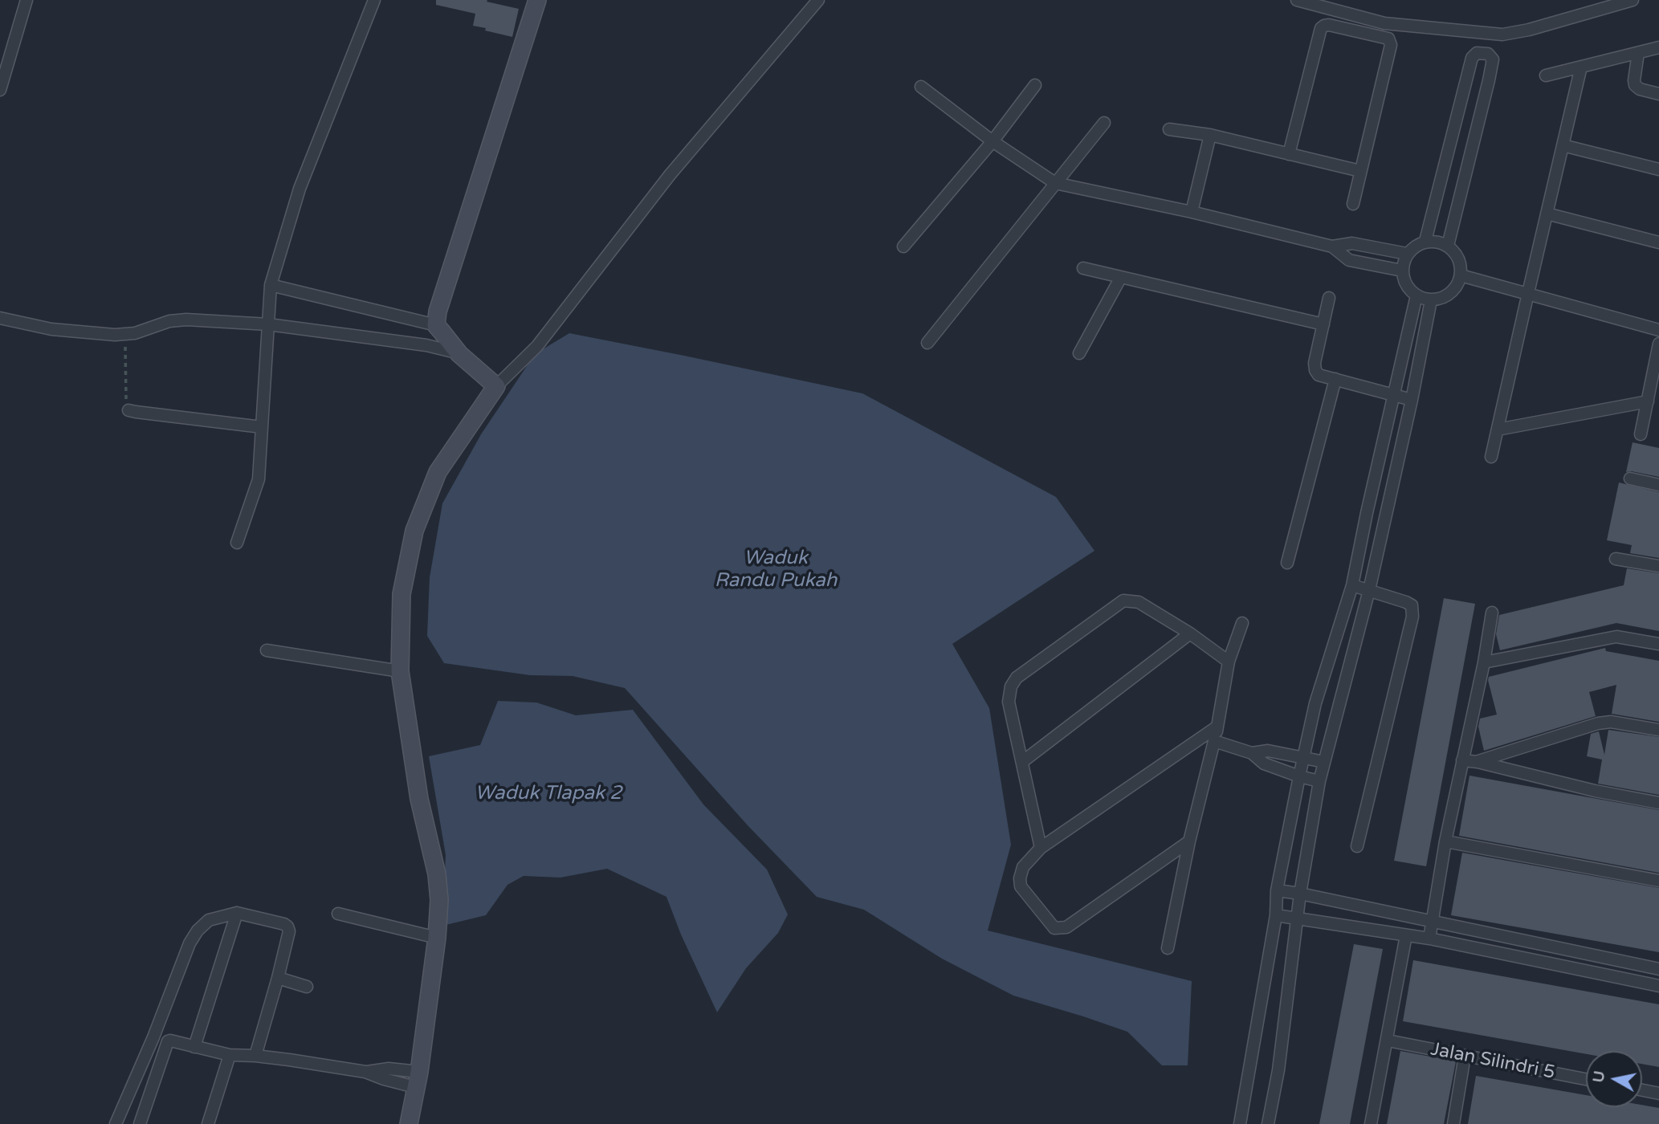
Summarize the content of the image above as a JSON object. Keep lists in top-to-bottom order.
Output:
{
  "streets": {
    "street": ["Jalan Silindri 5"]
  },
  "water": ["Waduk Randu Pukah", "Waduk Tlapak 2"],
  "north": "left"
}
